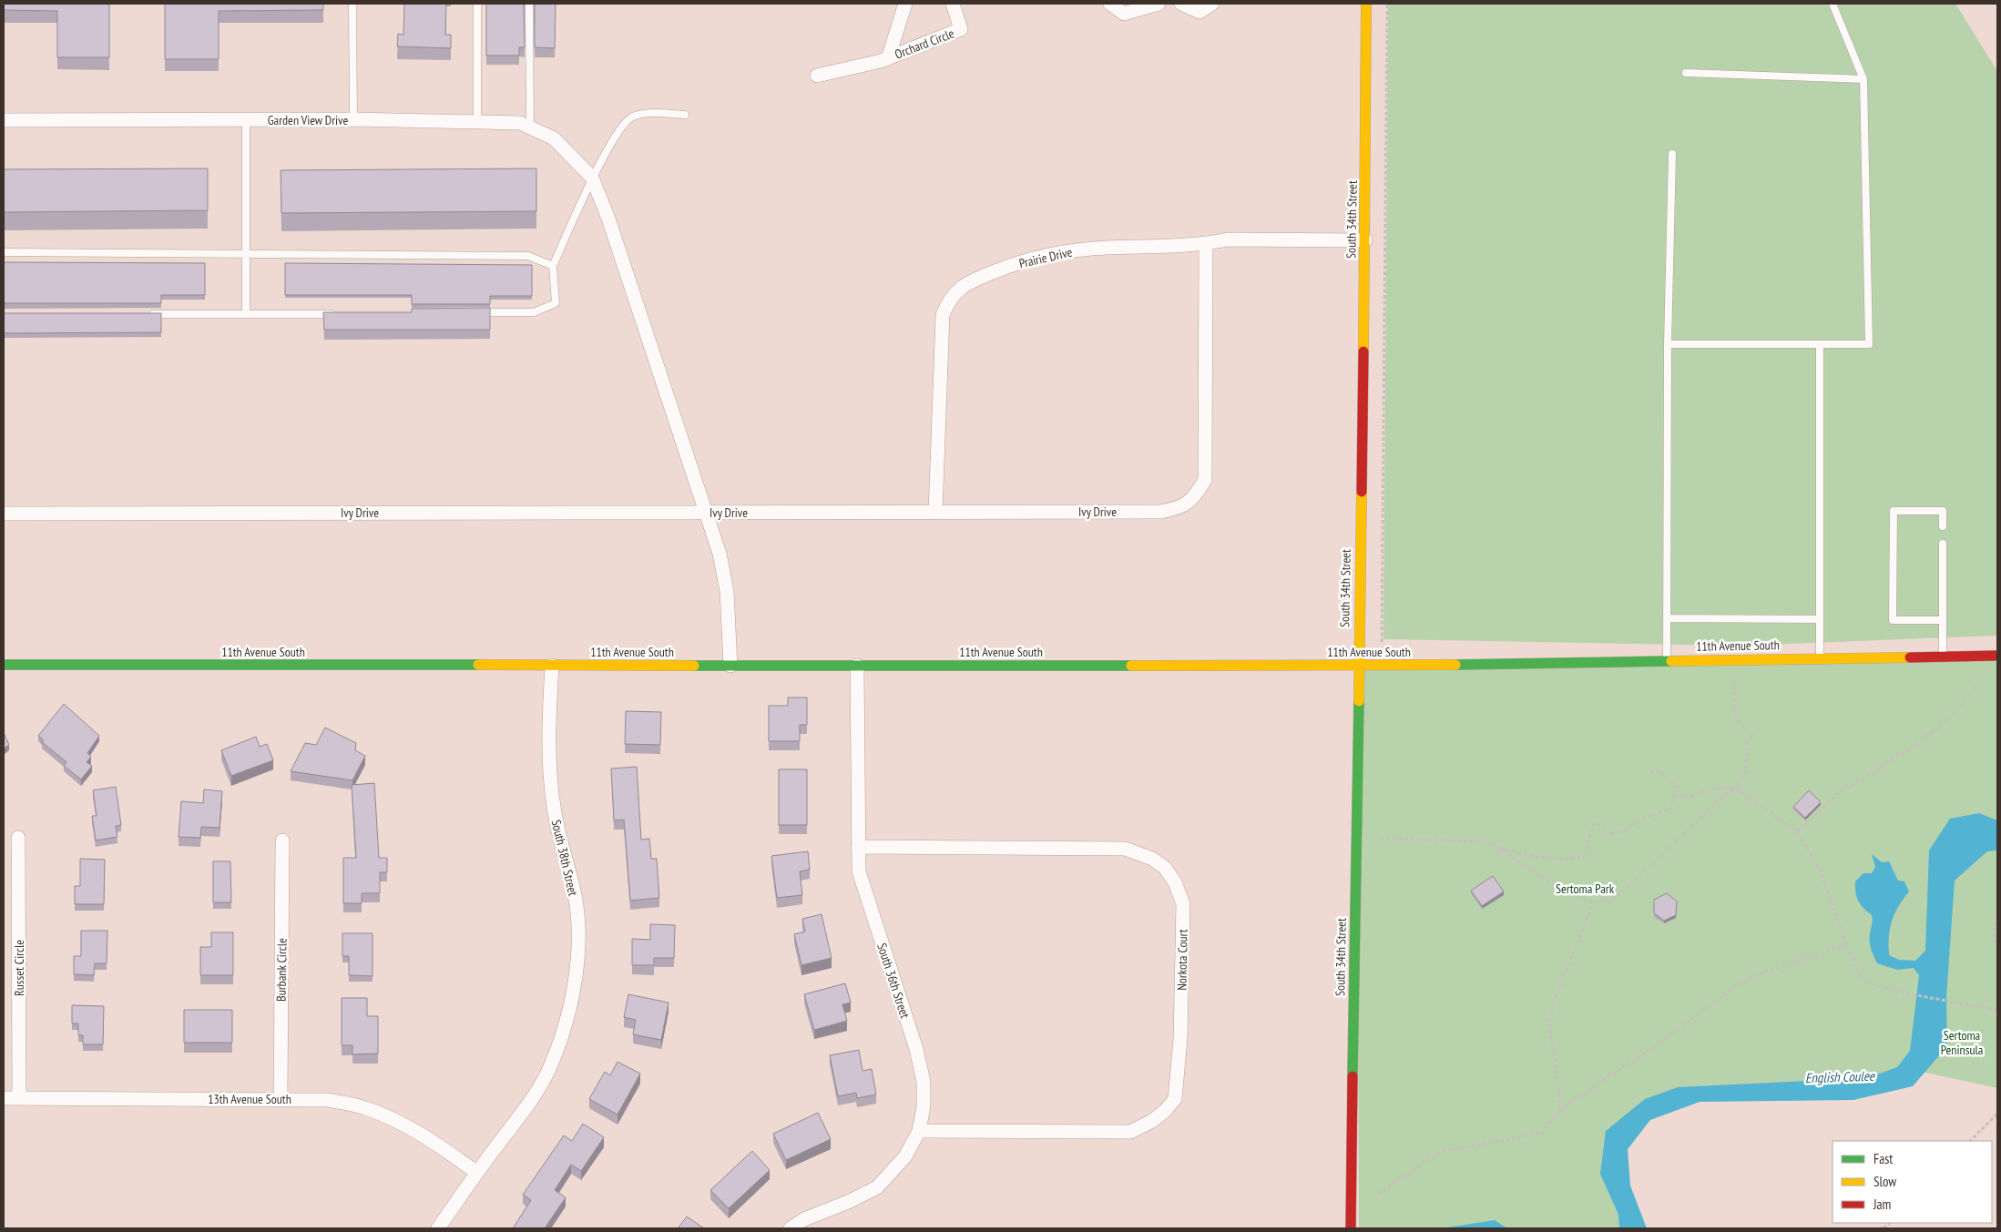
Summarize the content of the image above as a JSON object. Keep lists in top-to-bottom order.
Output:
{
  "streets": {
    "street": [
      "Orchard Circle",
      "Garden View Drive",
      "South 34th Street",
      "Prairie Drive",
      "Ivy Drive",
      "11th Avenue South",
      "South 38th Street",
      "Norkota Court",
      "Russet Circle",
      "Burbank Circle",
      "South 36th Street",
      "13th Avenue South"
    ]
  },
  "crossings": [
    ["South 34th Street", "Prairie Drive"],
    ["South 34th Street", "11th Avenue South"],
    ["Prairie Drive", "Ivy Drive"],
    ["11th Avenue South", "South 38th Street"],
    ["11th Avenue South", "South 36th Street"],
    ["South 38th Street", "13th Avenue South"],
    ["Norkota Court", "South 36th Street"],
    ["Russet Circle", "13th Avenue South"],
    ["Burbank Circle", "13th Avenue South"]
  ],
  "water": ["English Coulee"],
  "parks": ["Sertoma Park", "Sertoma Peninsula"],
  "legend": ["Fast", "Slow", "Jam"]
}
